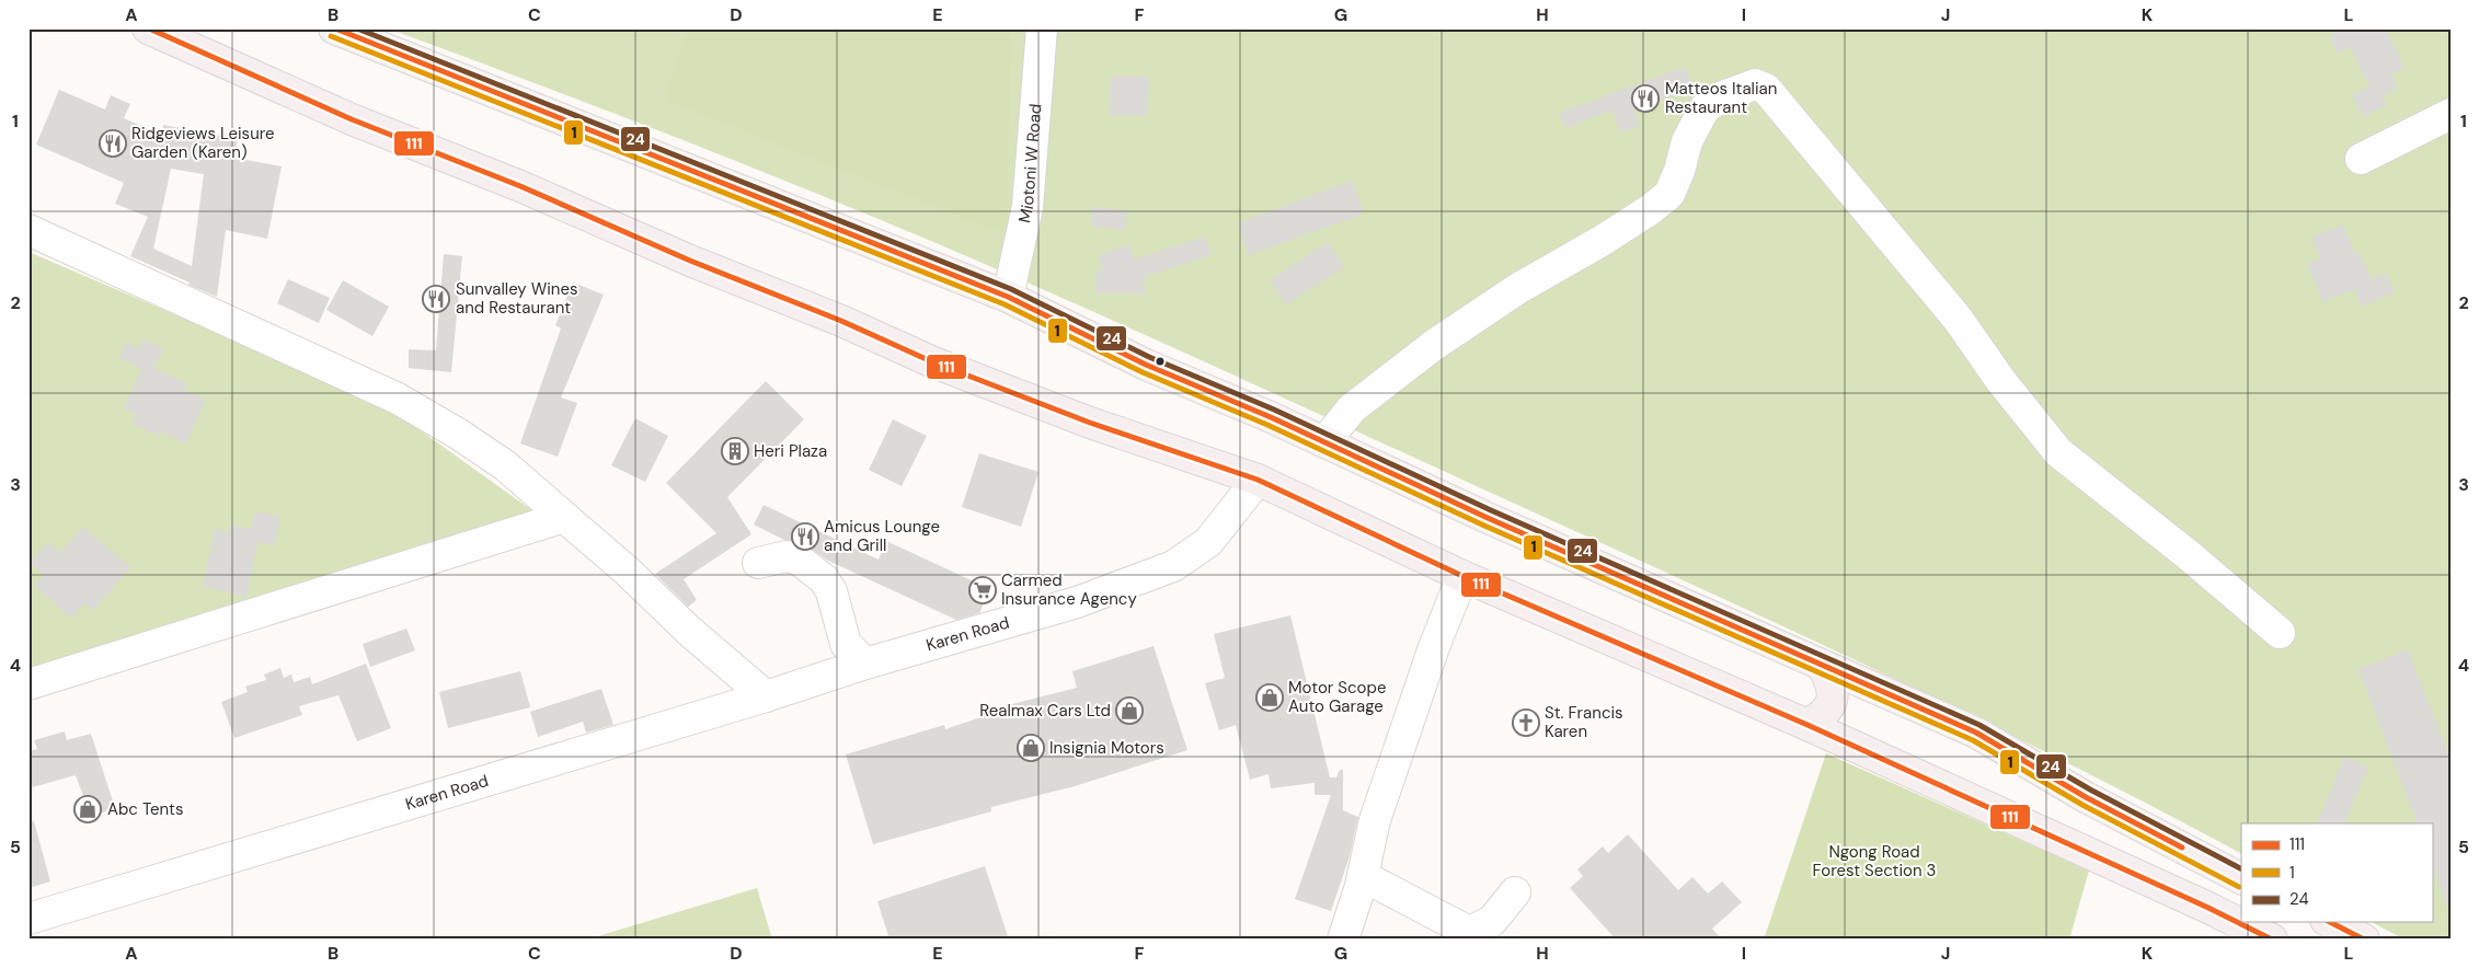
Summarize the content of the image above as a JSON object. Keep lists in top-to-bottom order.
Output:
{
  "streets": {
    "street": ["Miotoni W Road", "Karen Road"]
  },
  "parks": ["Ngong Road Forest Section 3"],
  "places": {
    "restaurant": [
      "Matteos Italian Restaurant",
      "Ridgeviews Leisure Garden (Karen)",
      "Sunvalley Wines and Restaurant",
      "Amicus Lounge and Grill"
    ],
    "building": ["Heri Plaza"],
    "supermarket": ["Carmed Insurance Agency"],
    "shop": [
      "Motor Scope Auto Garage",
      "Realmax Cars Ltd",
      "Insignia Motors",
      "Abc Tents"
    ],
    "church": ["St. Francis Karen"]
  },
  "lines": ["transit line 111", "transit line 24", "transit line 1"],
  "legend": ["111", "1", "24"],
  "grid": {
    "columns": [
      "A",
      "B",
      "C",
      "D",
      "E",
      "F",
      "G",
      "H",
      "I",
      "J",
      "K",
      "L"
    ],
    "rows": [
      "1",
      "2",
      "3",
      "4",
      "5"
    ]
  }
}
